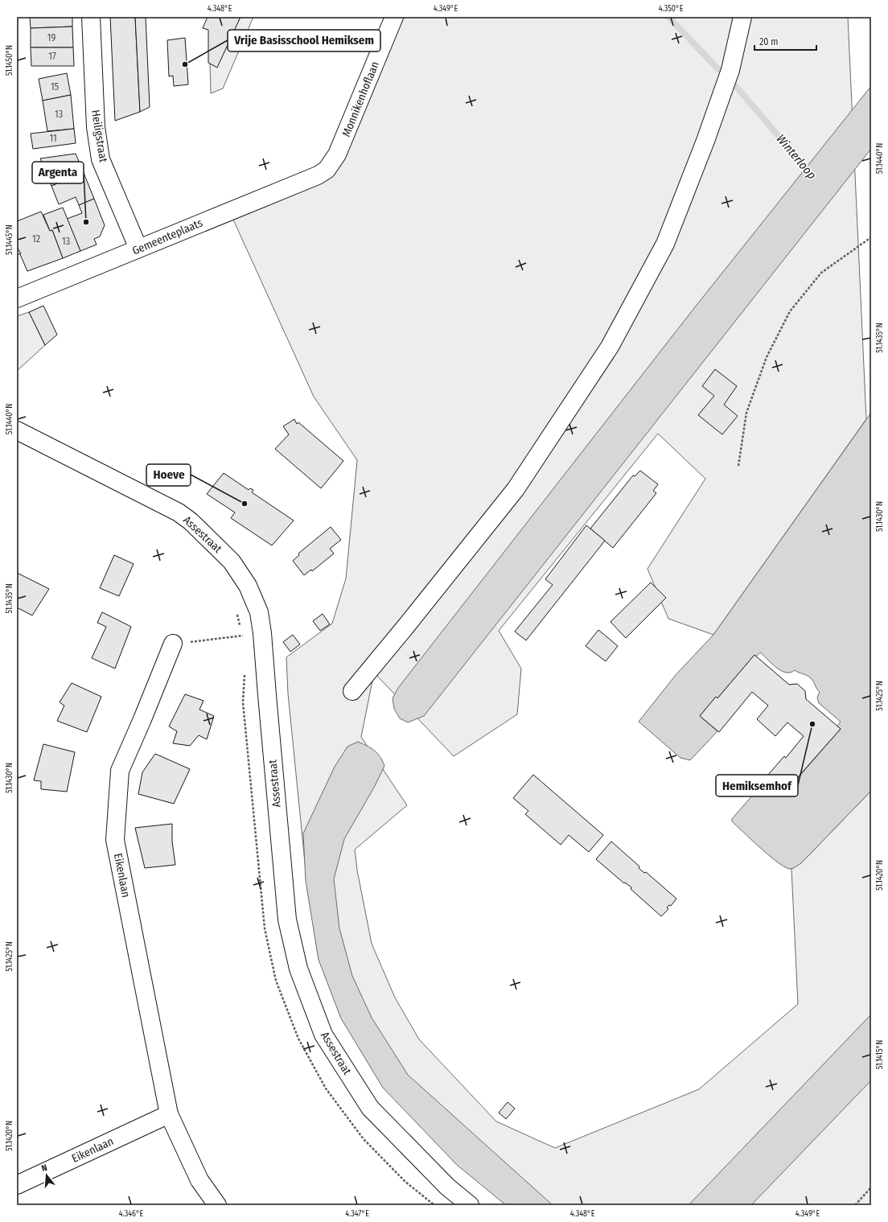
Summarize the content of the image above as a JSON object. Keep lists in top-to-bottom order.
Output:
{
  "streets": {
    "street": [
      "Monnikenhoflaan",
      "Heiligstraat",
      "Gemeenteplaats",
      "Assestraat",
      "Eikenlaan"
    ]
  },
  "crossings": [
    ["Monnikenhoflaan", "Gemeenteplaats"],
    ["Heiligstraat", "Gemeenteplaats"]
  ],
  "water": ["Winterloop"],
  "places": [
    "Vrije Basisschool Hemiksem",
    "Argenta",
    "Hoeve",
    "Hemiksemhof"
  ],
  "house_numbers": [
    "19",
    "17",
    "15",
    "13",
    "11",
    "12",
    "13"
  ],
  "scale_bar": "20 m",
  "north": "top",
  "coordinates": [
    "4.348°E",
    "4.349°E",
    "4.350°E",
    "51.1450°N",
    "51.1440°N",
    "51.1445°N",
    "51.1435°N",
    "51.1430°N",
    "51.1425°N",
    "51.1420°N",
    "51.1415°N",
    "4.346°E",
    "4.347°E"
  ]
}
